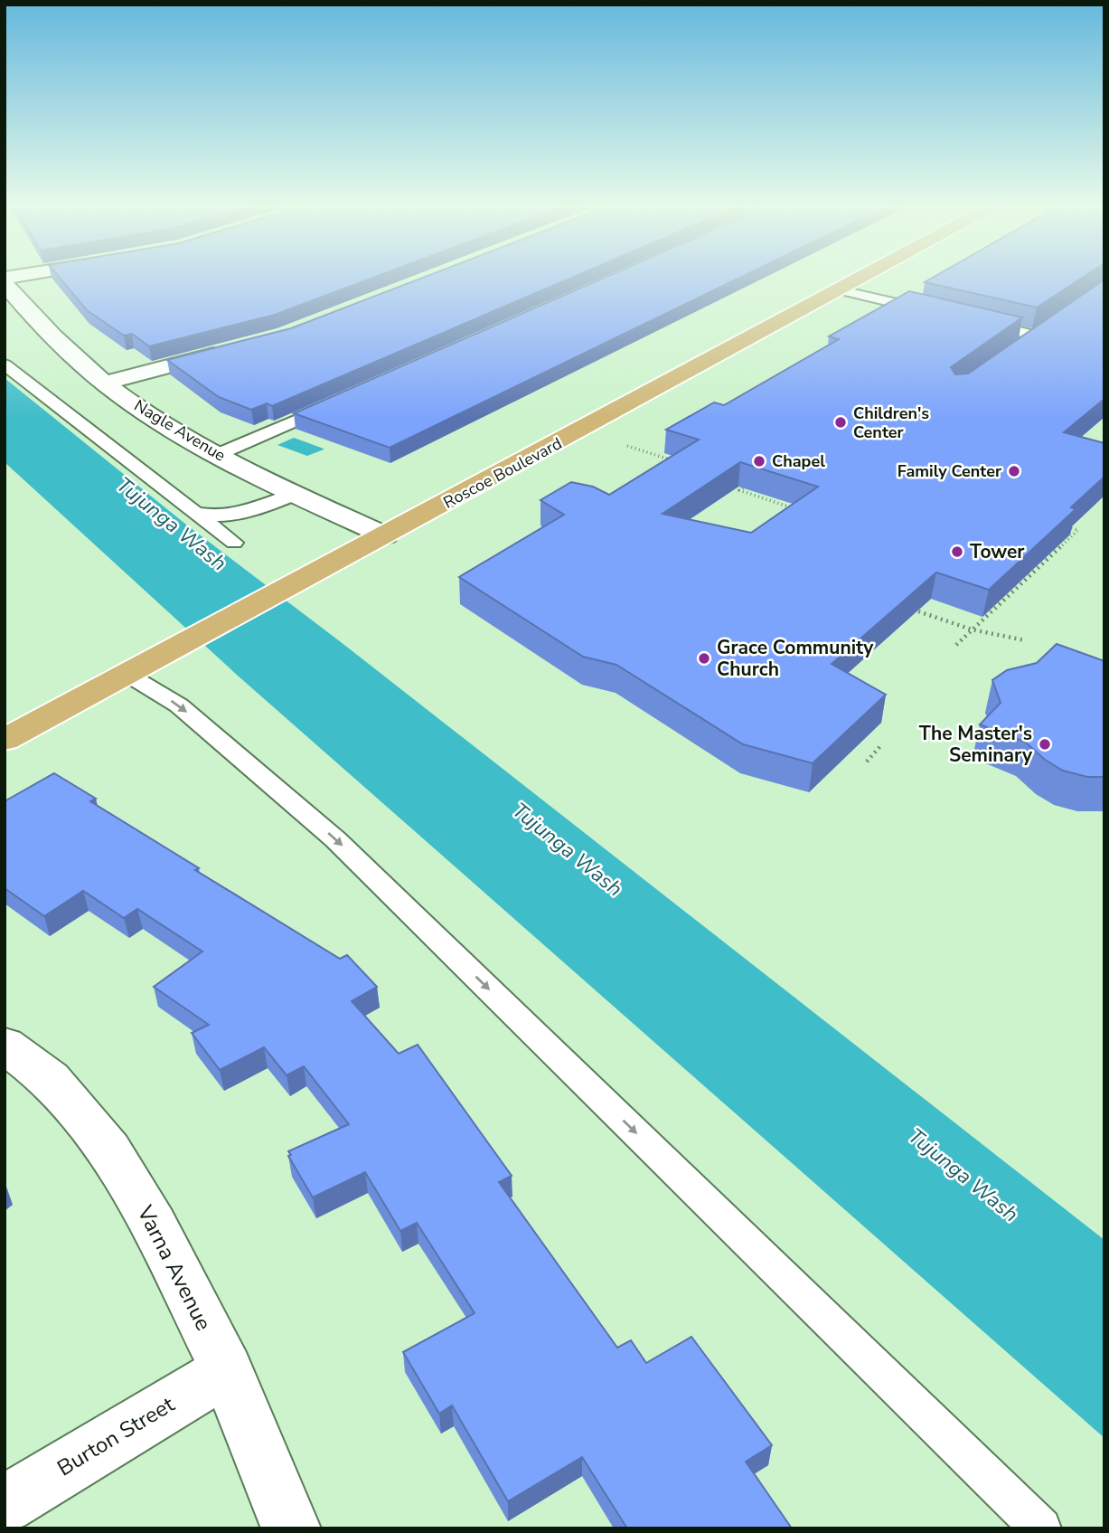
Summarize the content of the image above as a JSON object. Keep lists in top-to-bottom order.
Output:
{
  "streets": {
    "main road": ["Roscoe Boulevard"],
    "street": ["Nagle Avenue", "Varna Avenue", "Burton Street"]
  },
  "crossings": [
    ["Nagle Avenue", "Roscoe Boulevard"],
    ["Varna Avenue", "Burton Street"]
  ],
  "water": ["Tujunga Wash"],
  "places": [
    "Children's Center",
    "Chapel",
    "Family Center",
    "Tower",
    "Grace Community Church",
    "The Master's Seminary"
  ]
}
